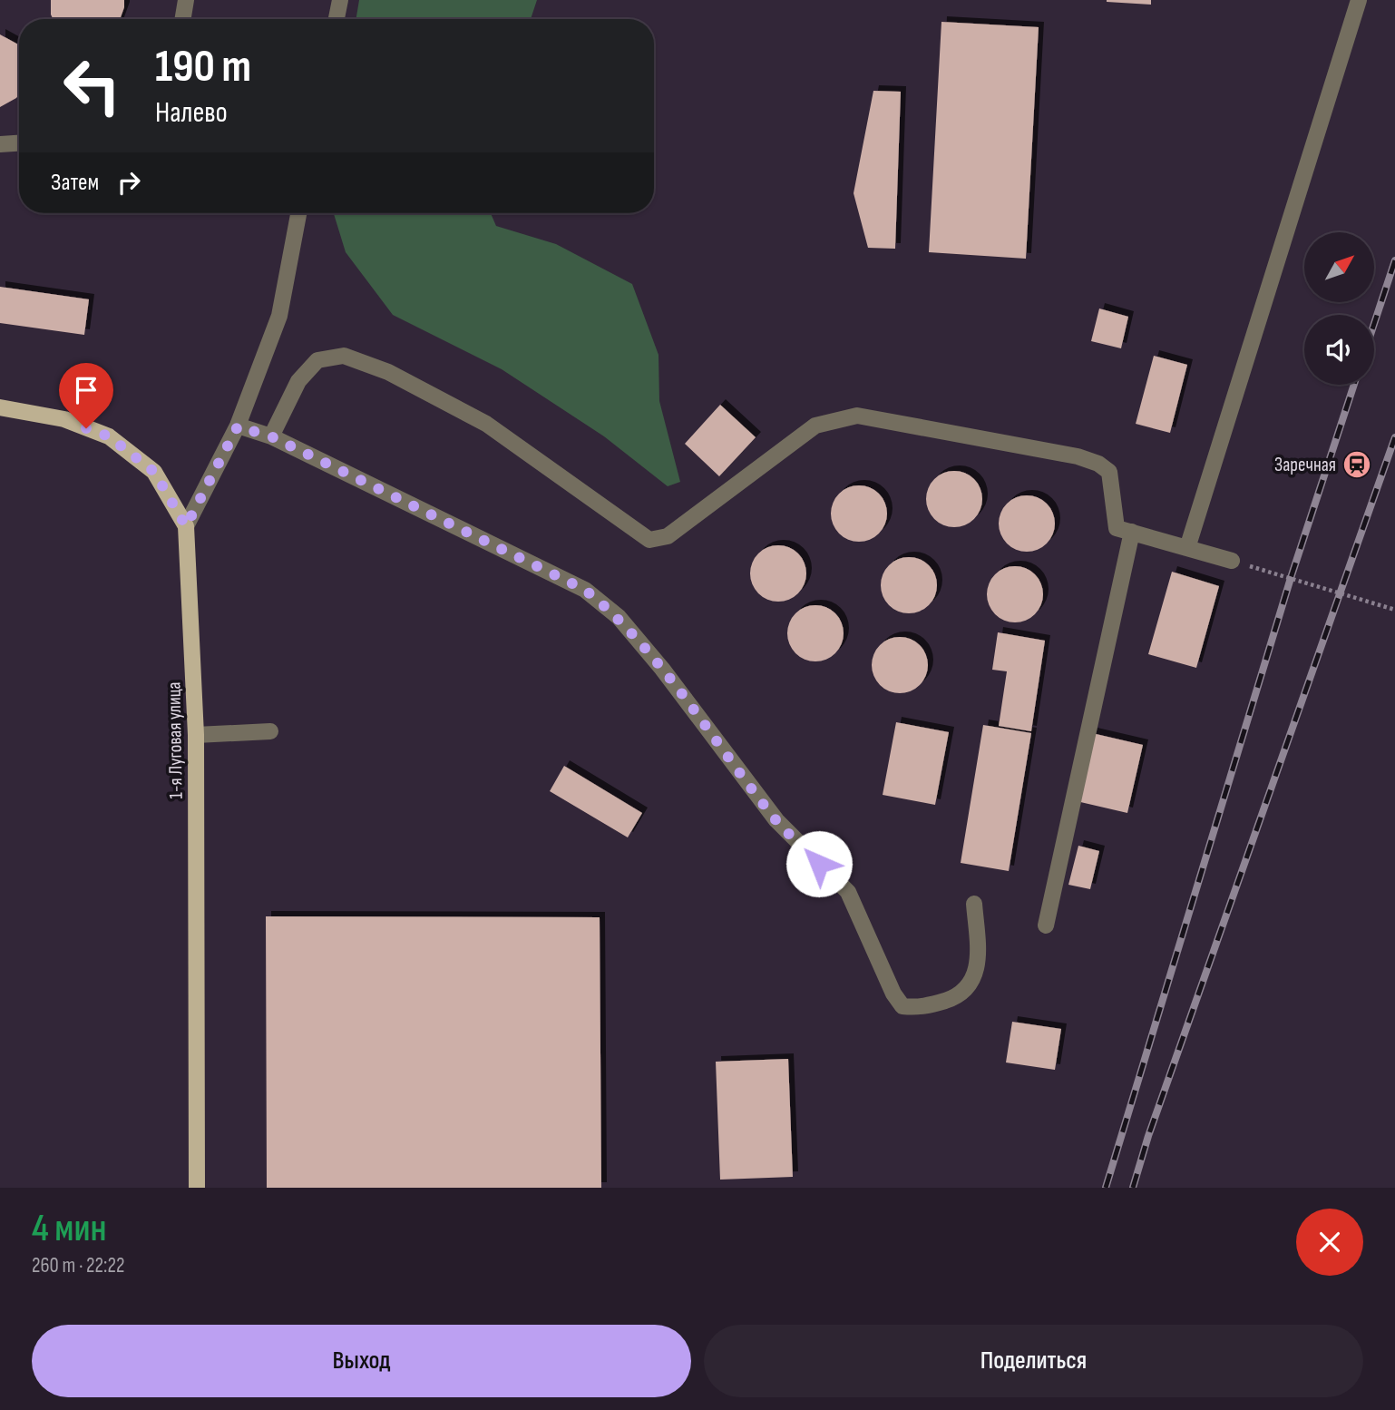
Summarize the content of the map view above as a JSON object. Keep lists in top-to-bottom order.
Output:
{
  "streets": {
    "main road": ["1-я Луговая улица"]
  },
  "places": {
    "station": ["Заречная"]
  },
  "north": "top right",
  "page": {
    "turn": ["190 m", "Налево"],
    "then": "Затем",
    "heading": ["4 мин", "260 m · 22:22"],
    "buttons": ["Выход", "Поделиться"]
  }
}
